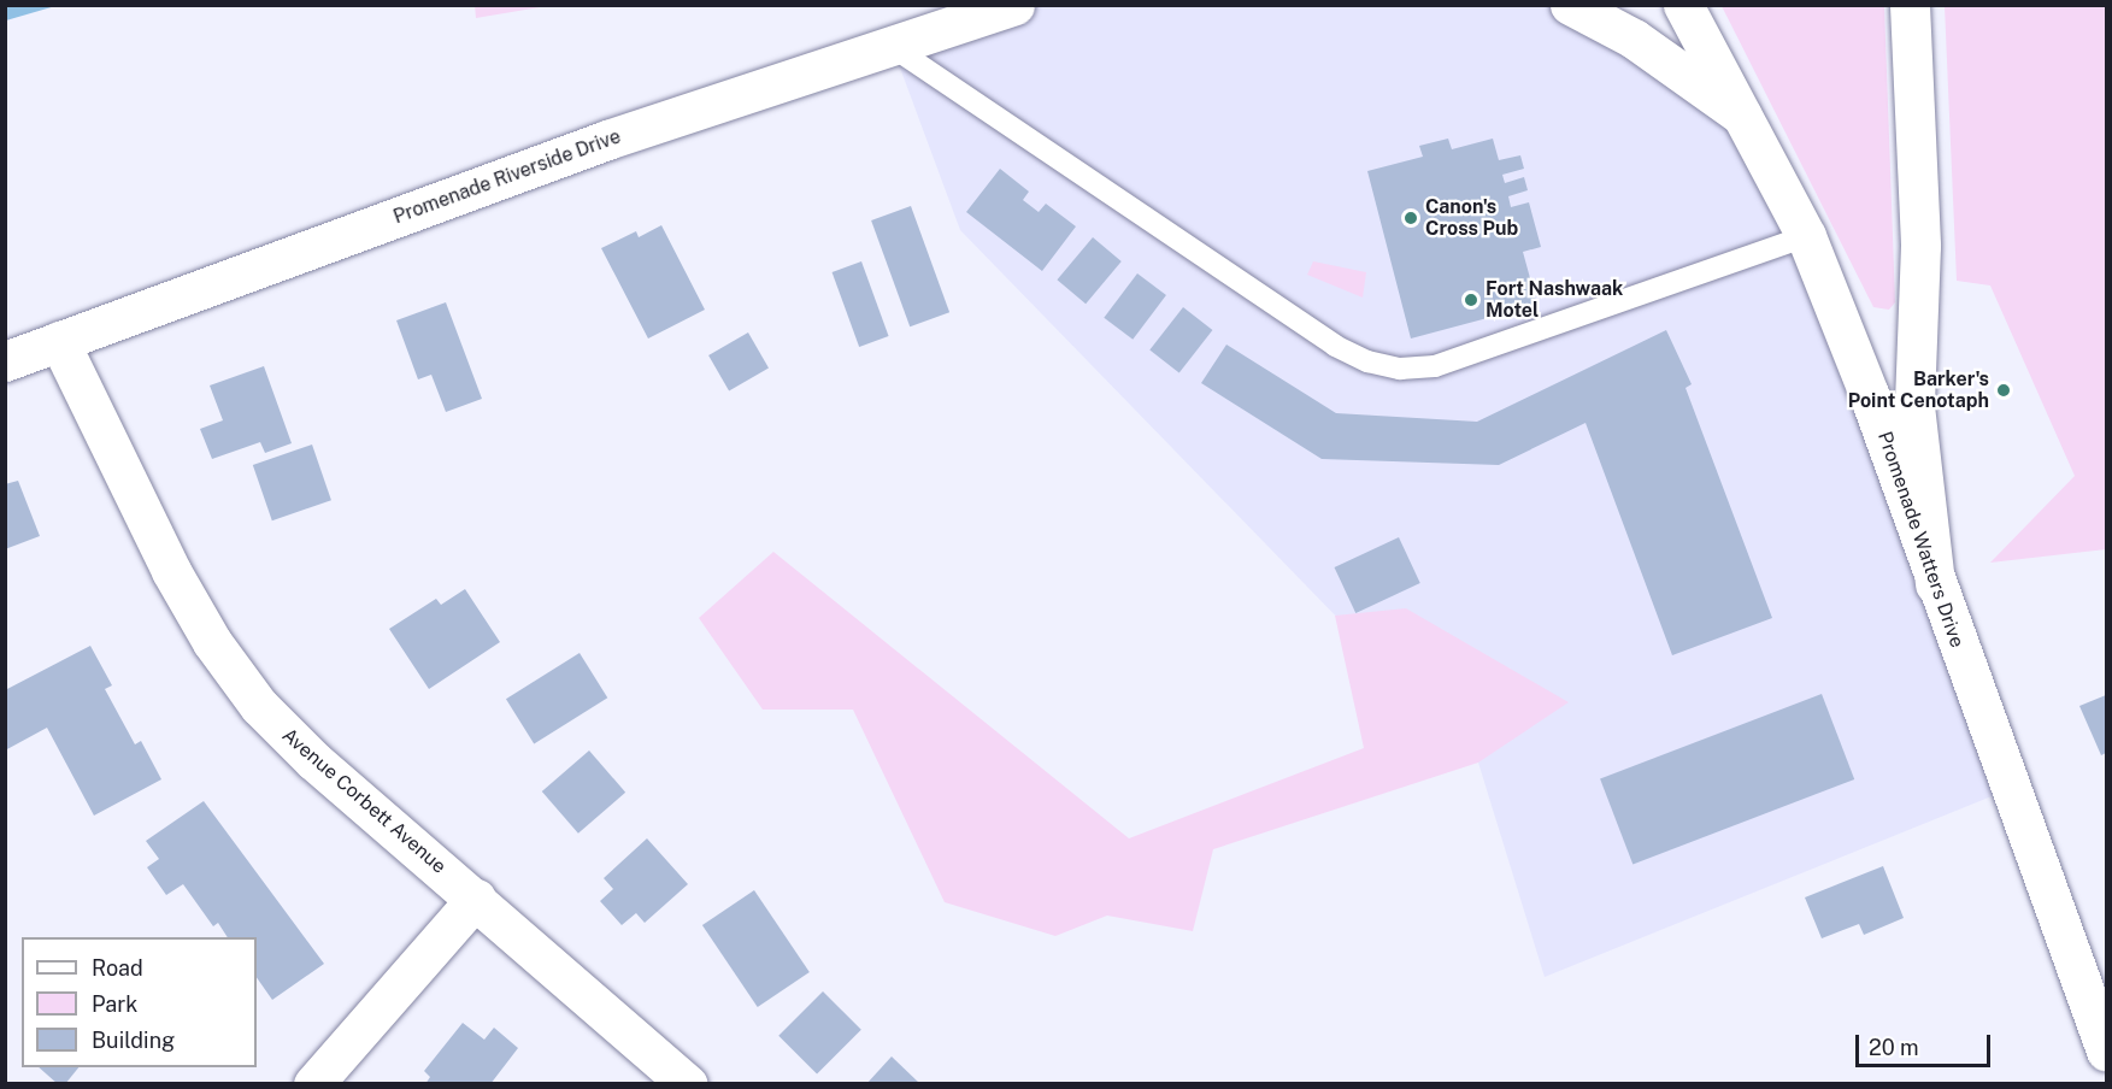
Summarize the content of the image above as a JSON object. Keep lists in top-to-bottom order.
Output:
{
  "streets": {
    "main road": ["Promenade Riverside Drive", "Promenade Watters Drive", "Avenue Corbett Avenue"]
  },
  "crossings": [
    ["Promenade Riverside Drive", "Avenue Corbett Avenue"]
  ],
  "places": ["Canon's Cross Pub", "Fort Nashwaak Motel", "Barker's Point Cenotaph"],
  "legend": ["Road", "Park", "Building"],
  "scale_bar": "20 m"
}
